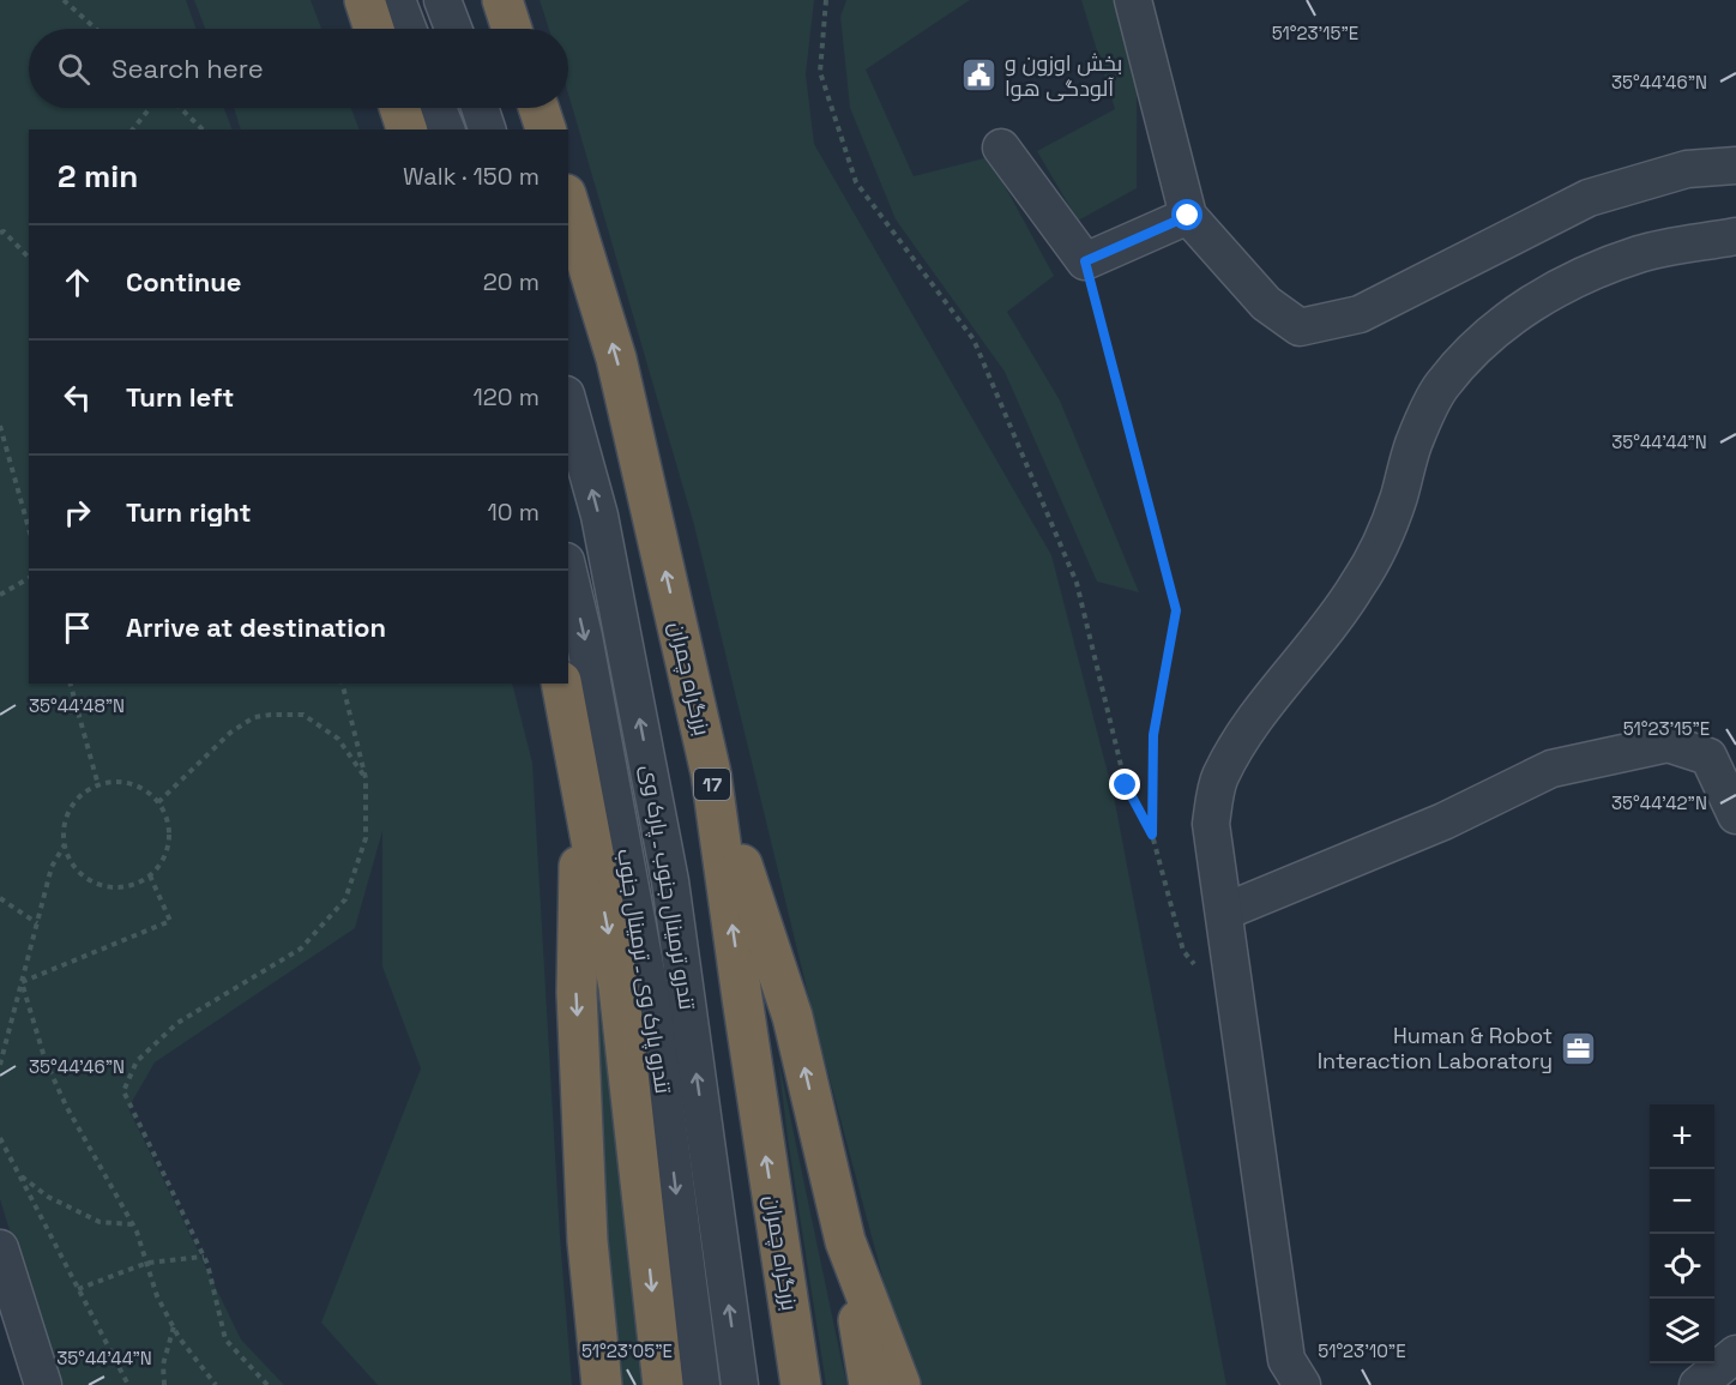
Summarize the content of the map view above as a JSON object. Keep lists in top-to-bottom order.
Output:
{
  "streets": {
    "highway": ["بزرگراه چمران", "17"],
    "street": ["تندرو ترمینال جنوب ـ پارک وی", "تندرو پارک وی ـ ترمینال جنوب"]
  },
  "one_way": ["تندرو ترمینال جنوب ـ پارک وی", "تندرو پارک وی ـ ترمینال جنوب"],
  "places": {
    "public building": ["بخش اوزون و آلودگی هوا"],
    "office": ["Human & Robot Interaction Laboratory"]
  },
  "page": {
    "search": "Search here",
    "heading": ["2 min", "Walk · 150 m"],
    "list": [
      ["Continue", "20 m"],
      ["Turn left", "120 m"],
      ["Turn right", "10 m"],
      "Arrive at destination"
    ],
    "map_buttons": ["+", "−"]
  },
  "coordinates": [
    "51°23'15\"E",
    "35°44'46\"N",
    "35°44'44\"N",
    "35°44'48\"N",
    "35°44'42\"N",
    "51°23'05\"E",
    "51°23'10\"E"
  ]
}
